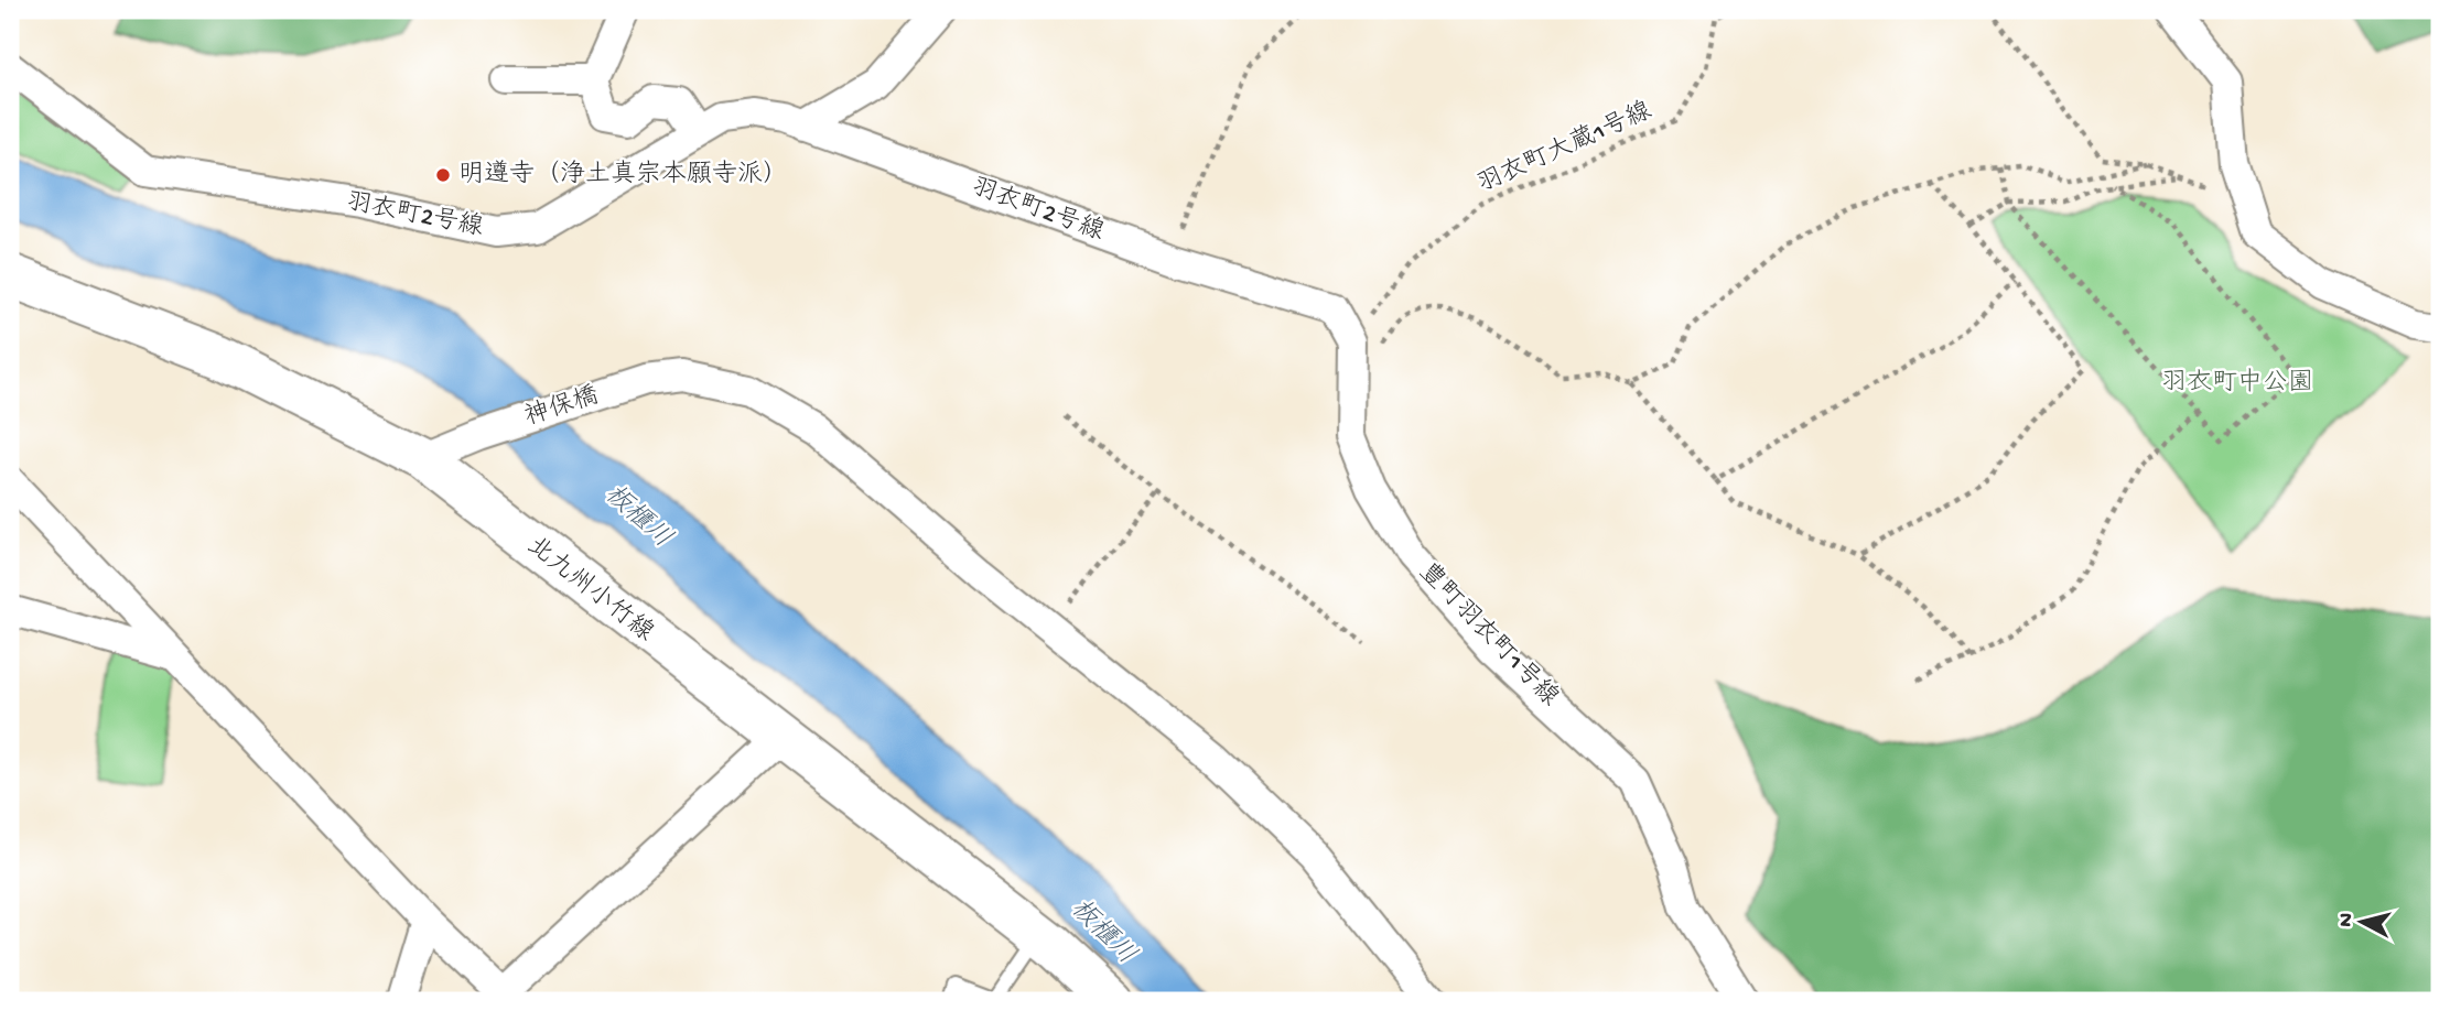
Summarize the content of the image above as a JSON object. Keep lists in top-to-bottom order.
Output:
{
  "streets": {
    "main road": ["北九州小竹線"],
    "street": ["羽衣町2号線", "神保橋", "豊町羽衣町1号線"],
    "path": ["羽衣町大蔵1号線"]
  },
  "crossings": [
    ["羽衣町大蔵1号線", "豊町羽衣町1号線"],
    ["神保橋", "北九州小竹線"]
  ],
  "water": ["板櫃川"],
  "parks": ["羽衣町中公園"],
  "places": ["明遵寺（浄土真宗本願寺派）"],
  "north": "left"
}
